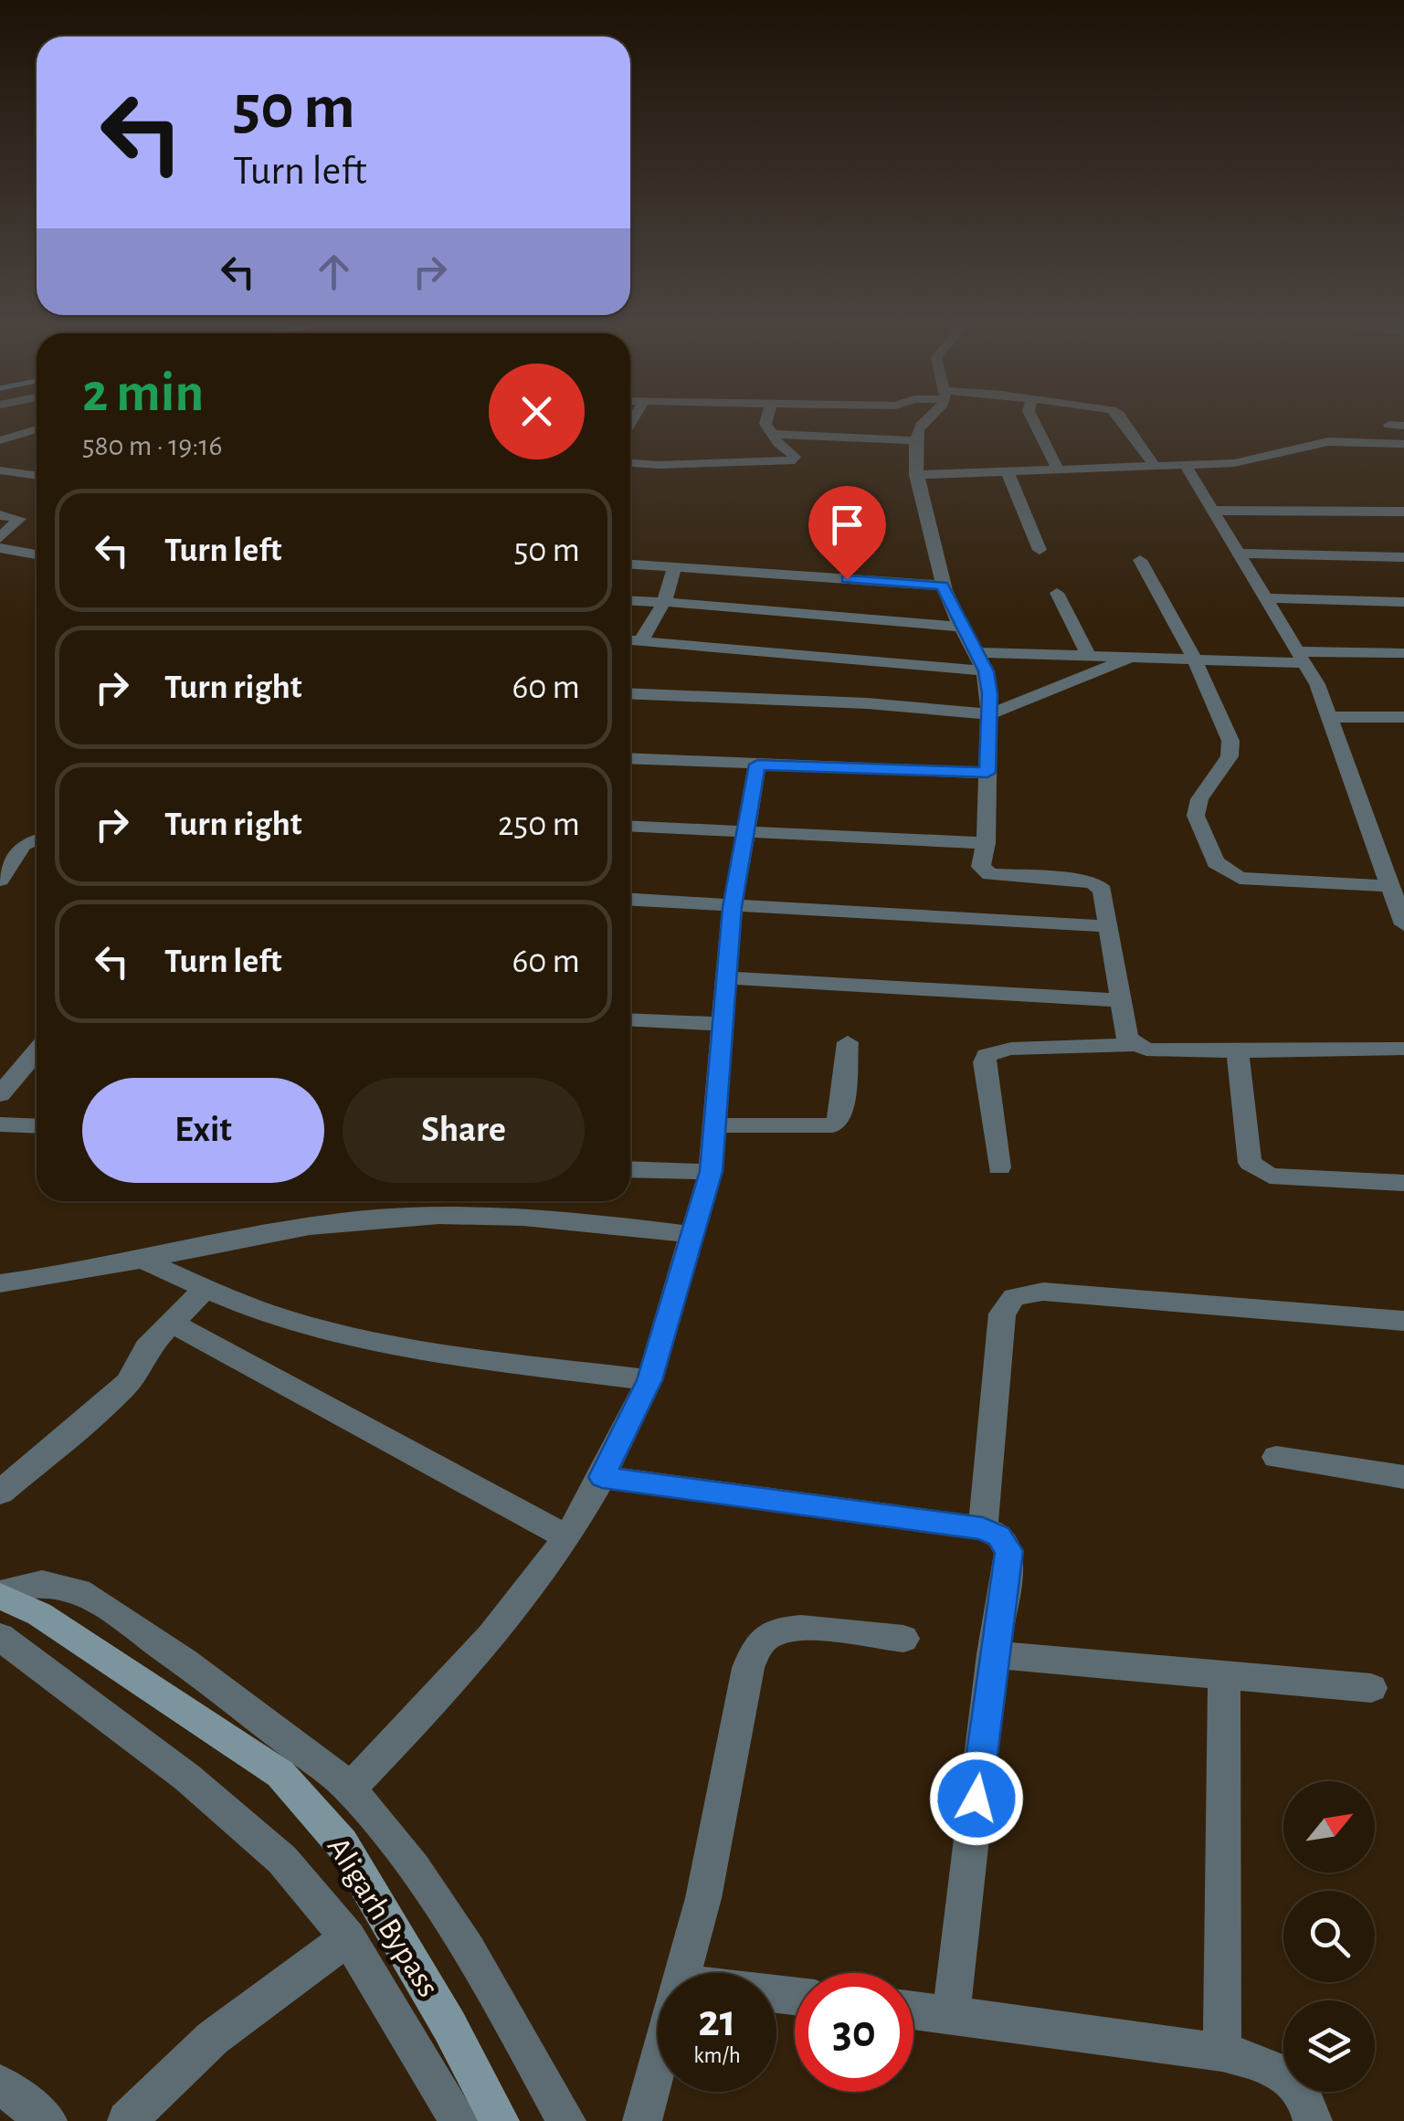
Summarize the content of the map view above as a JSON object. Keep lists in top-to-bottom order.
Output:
{
  "streets": {
    "main road": ["Aligarh Bypass"]
  },
  "north": "top right",
  "page": {
    "turn": ["50 m", "Turn left"],
    "heading": ["2 min", "580 m · 19:16"],
    "list": [
      {
        "name": "Turn left",
        "value": "50 m"
      },
      {
        "name": "Turn right",
        "value": "60 m"
      },
      {
        "name": "Turn right",
        "value": "250 m"
      },
      {
        "name": "Turn left",
        "value": "60 m"
      }
    ],
    "buttons": ["Exit", "Share"],
    "speed": "21 km/h",
    "limit": "30"
  }
}
